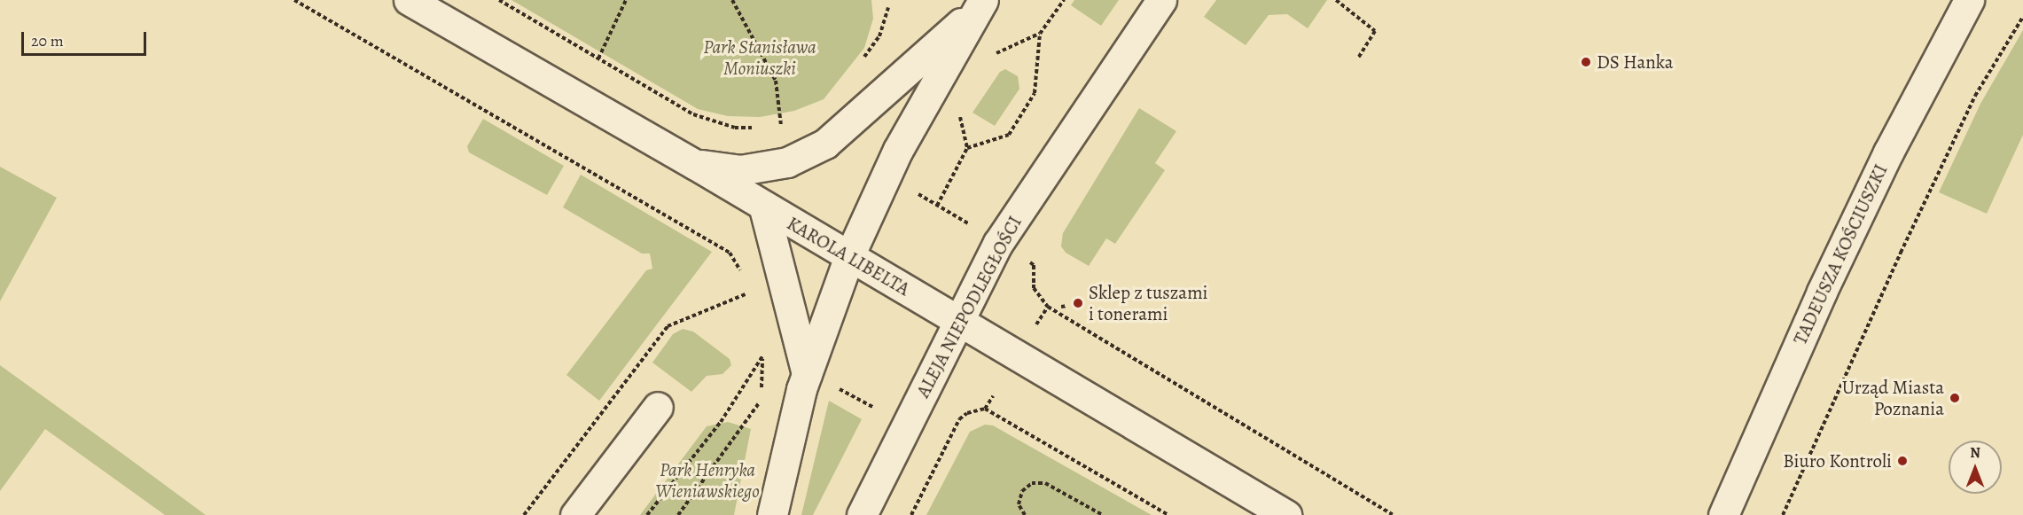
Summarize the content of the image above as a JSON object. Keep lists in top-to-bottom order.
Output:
{
  "streets": {
    "street": ["TADEUSZA KOŚCIUSZKI", "KAROLA LIBELTA", "ALEJA NIEPODLEGŁOŚCI"]
  },
  "crossings": [
    ["KAROLA LIBELTA", "ALEJA NIEPODLEGŁOŚCI"]
  ],
  "parks": ["Park Stanisława Moniuszki", "Park Henryka Wieniawskiego"],
  "places": [
    "DS Hanka",
    "Sklep z tuszami i tonerami",
    "Urząd Miasta Poznania",
    "Biuro Kontroli"
  ],
  "scale_bar": "20 m",
  "north": "top"
}
